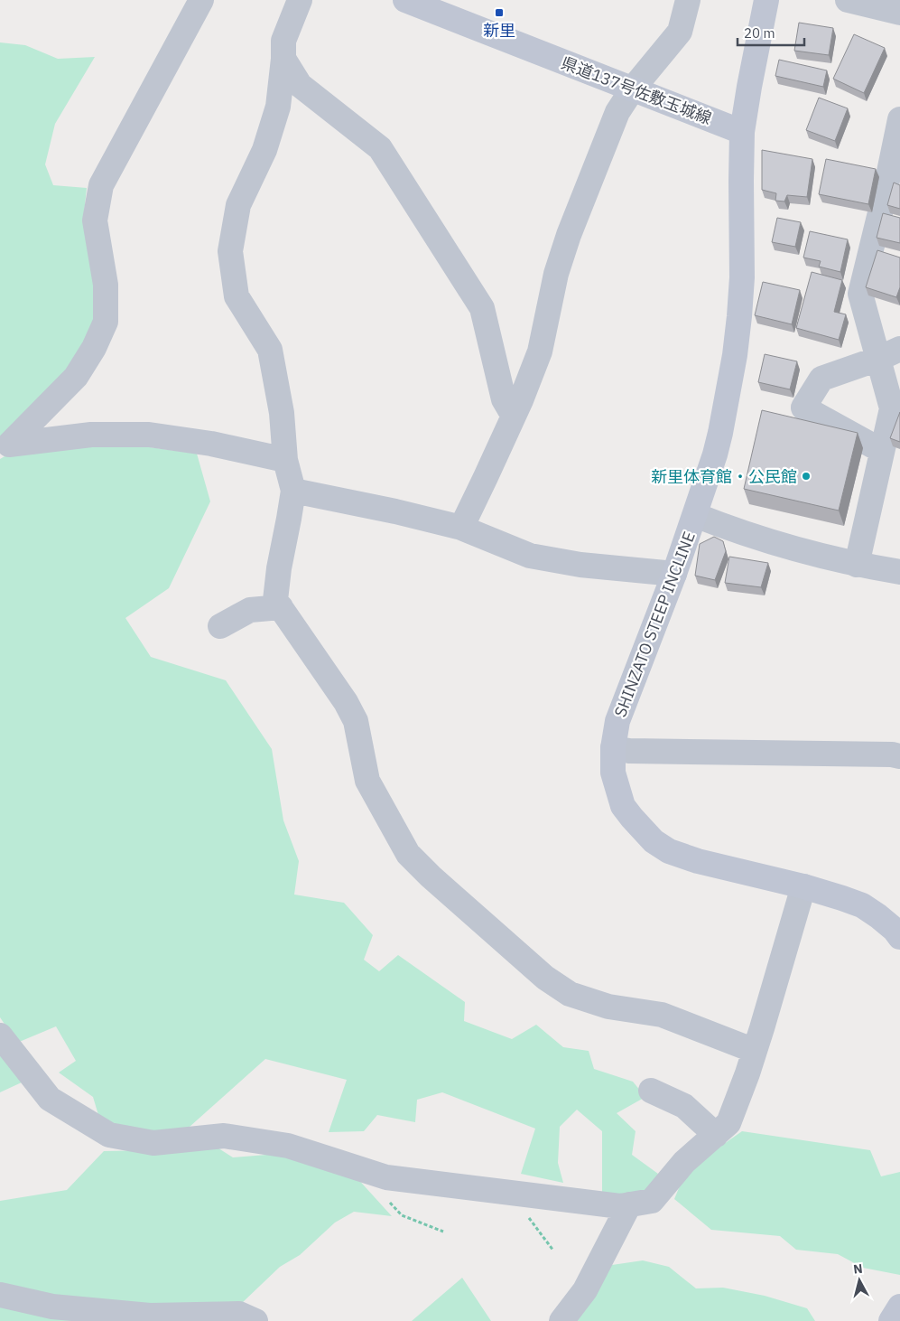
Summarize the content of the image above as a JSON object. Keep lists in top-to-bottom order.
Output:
{
  "streets": {
    "main road": ["県道137号佐敷玉城線", "SHINZATO STEEP INCLINE"]
  },
  "crossings": [
    ["県道137号佐敷玉城線", "SHINZATO STEEP INCLINE"]
  ],
  "places": {
    "transit": ["新里"],
    "other": ["新里体育館・公民館"]
  },
  "scale_bar": "20 m",
  "north": "top"
}
